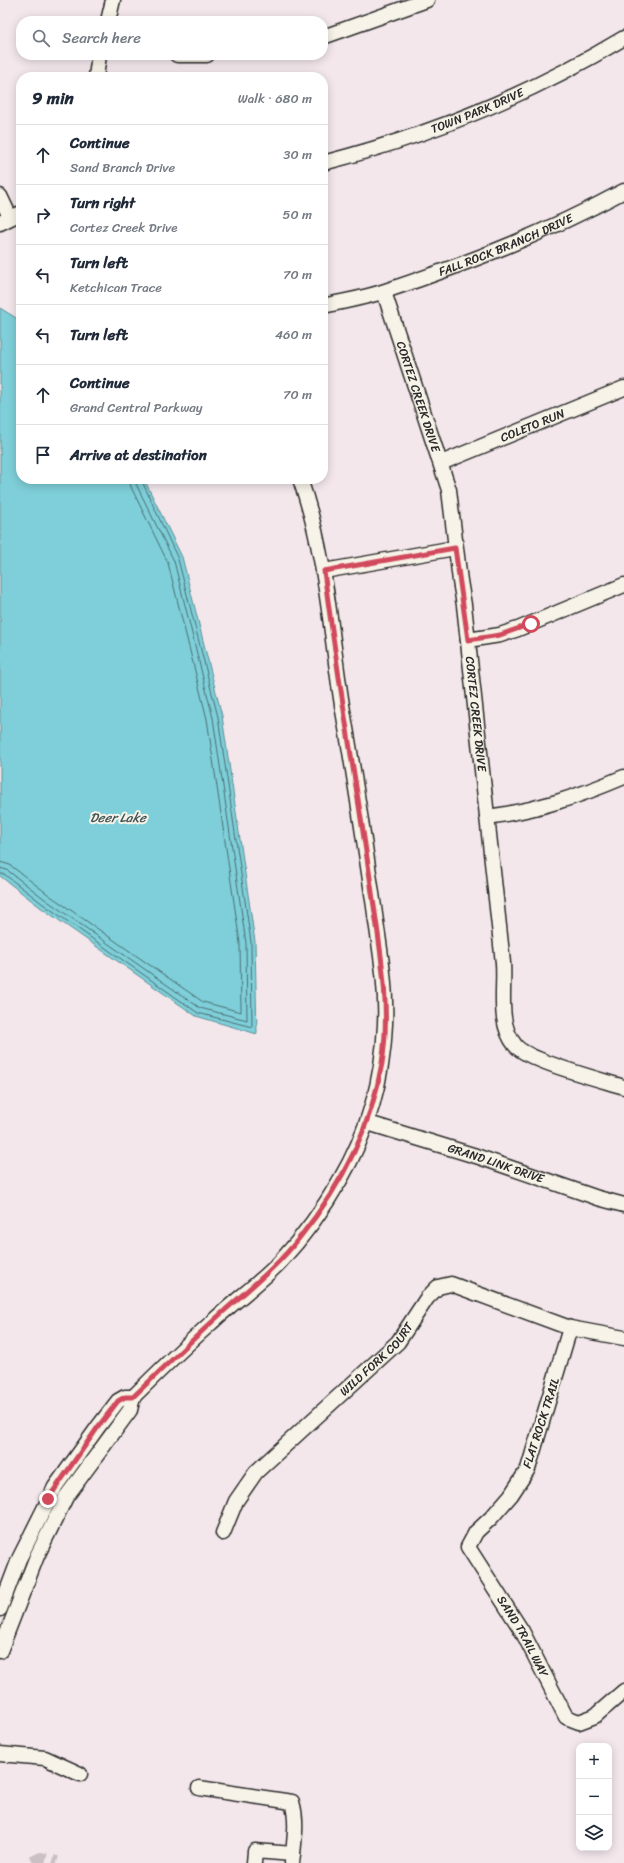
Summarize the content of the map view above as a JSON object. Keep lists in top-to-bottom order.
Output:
{
  "streets": {
    "street": [
      "TOWN PARK DRIVE",
      "FALL ROCK BRANCH DRIVE",
      "CORTEZ CREEK DRIVE",
      "COLETO RUN",
      "GRAND LINK DRIVE",
      "WILD FORK COURT",
      "FLAT ROCK TRAIL",
      "SAND TRAIL WAY"
    ]
  },
  "crossings": [
    ["FALL ROCK BRANCH DRIVE", "CORTEZ CREEK DRIVE"],
    ["CORTEZ CREEK DRIVE", "COLETO RUN"],
    ["WILD FORK COURT", "FLAT ROCK TRAIL"],
    ["FLAT ROCK TRAIL", "SAND TRAIL WAY"]
  ],
  "water": ["Deer Lake"],
  "page": {
    "search": "Search here",
    "heading": ["9 min", "Walk · 680 m"],
    "list": [
      ["Continue", "Sand Branch Drive", "30 m"],
      ["Turn right", "Cortez Creek Drive", "50 m"],
      ["Turn left", "Ketchican Trace", "70 m"],
      ["Turn left", "460 m"],
      ["Continue", "Grand Central Parkway", "70 m"],
      "Arrive at destination"
    ],
    "map_buttons": ["+", "−"]
  }
}
